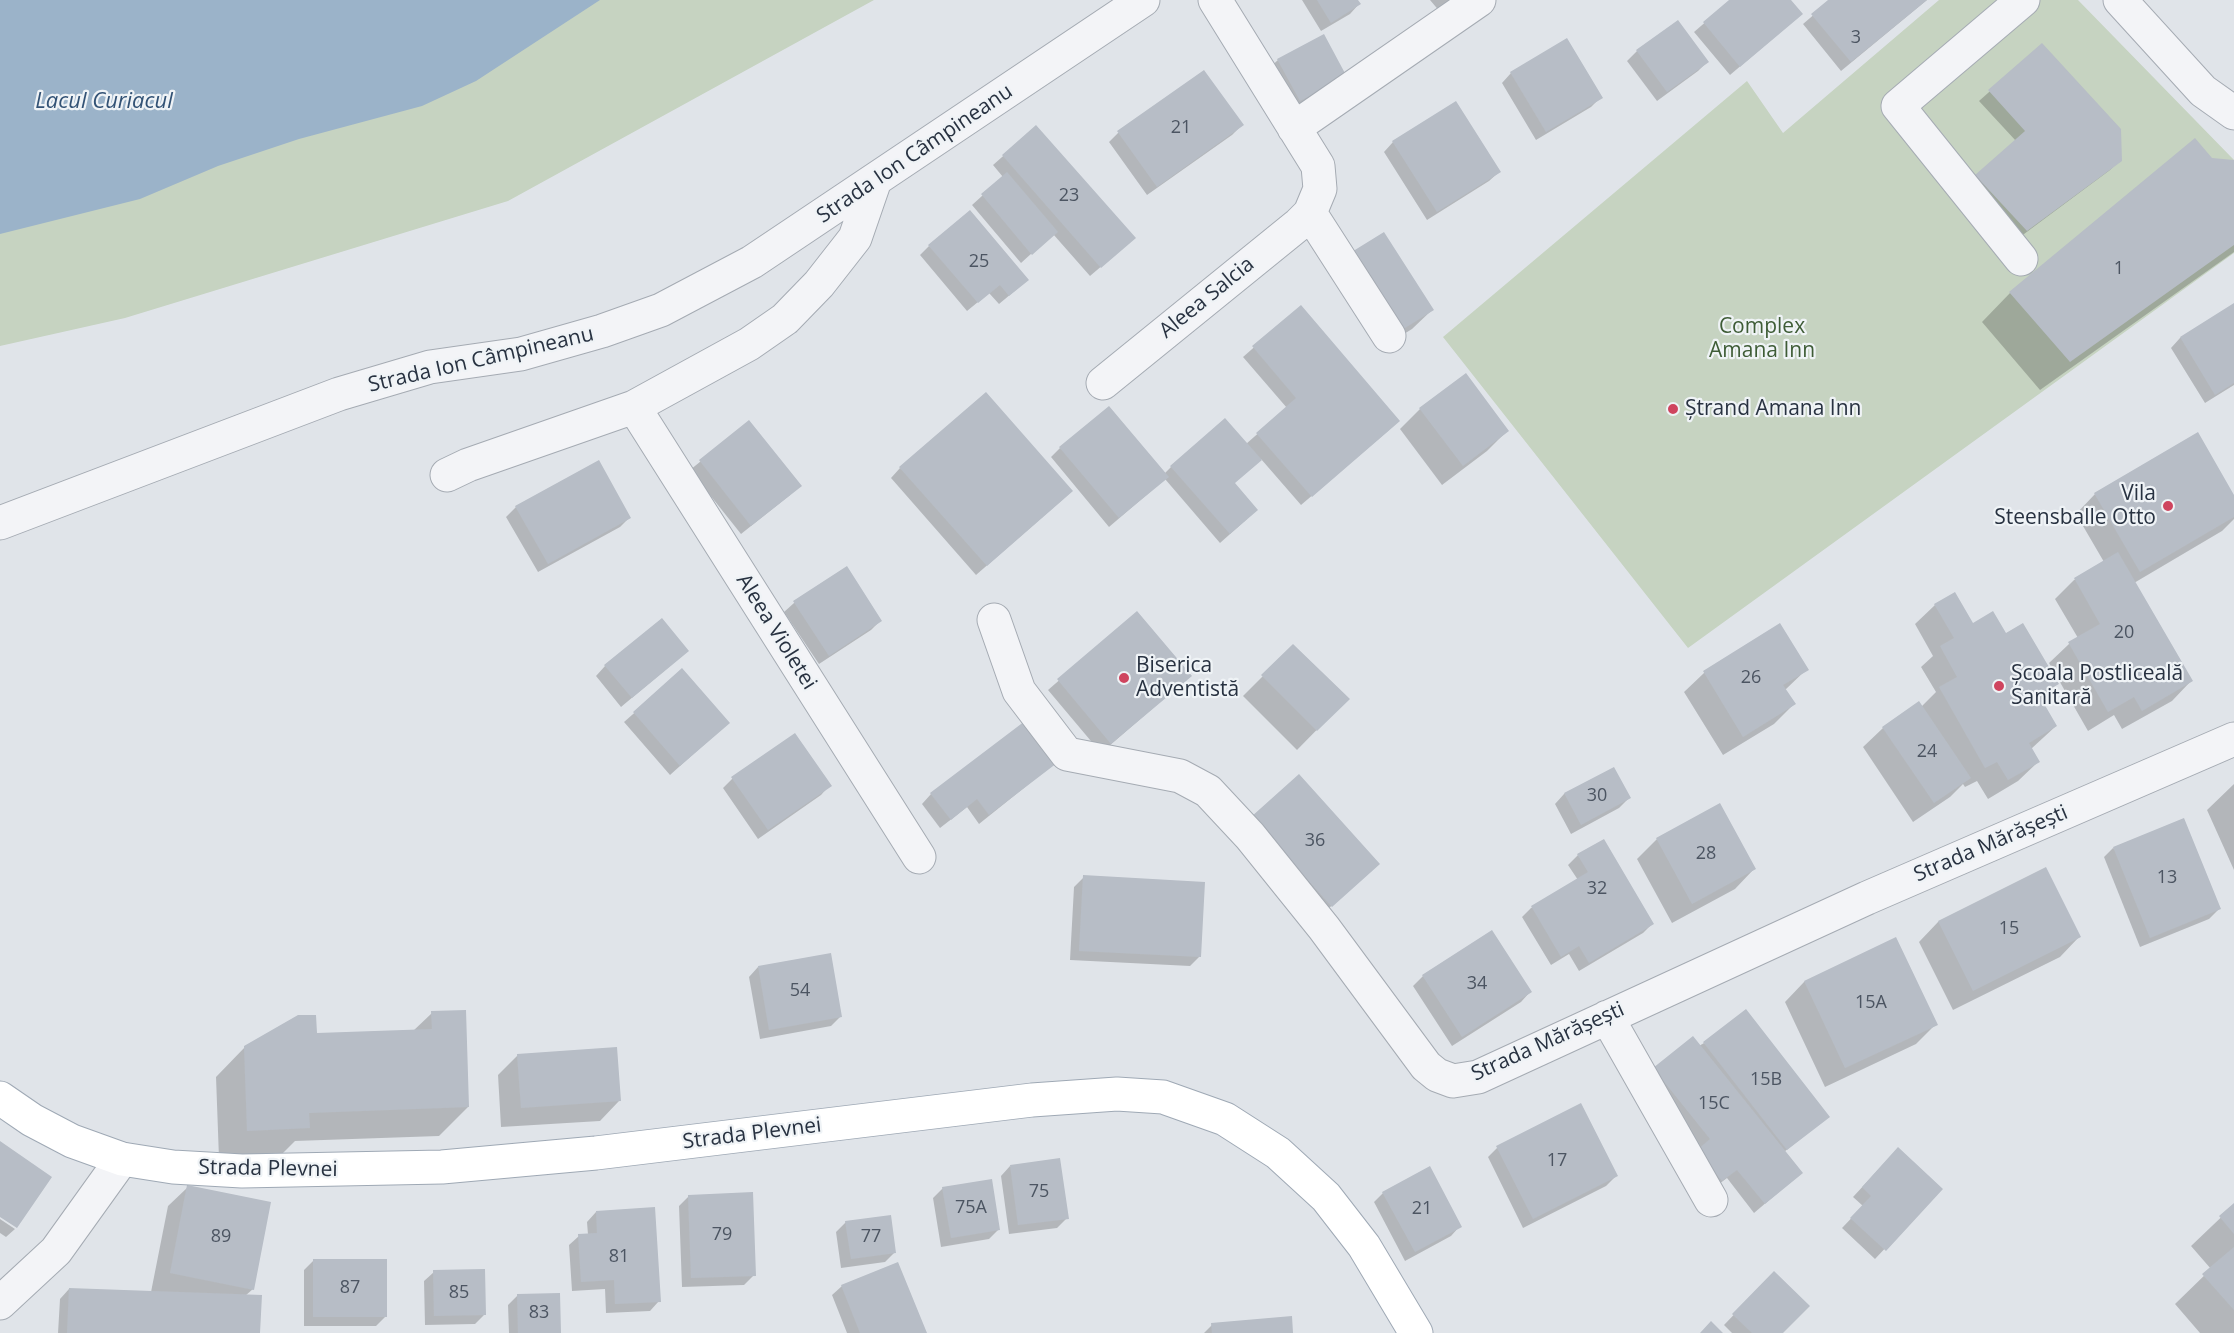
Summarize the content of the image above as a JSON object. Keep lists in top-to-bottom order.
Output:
{
  "streets": {
    "main road": ["Strada Plevnei"],
    "street": [
      "Strada Ion Câmpineanu",
      "Aleea Salcia",
      "Aleea Violetei",
      "Strada Mărășești"
    ]
  },
  "water": ["Lacul Curiacul"],
  "parks": ["Complex Amana Inn"],
  "places": [
    "Ștrand Amana Inn",
    "Vila Steensballe Otto",
    "Biserica Adventistă",
    "Școala Postliceală Sanitară"
  ],
  "house_numbers": [
    "3",
    "21",
    "23",
    "25",
    "1",
    "20",
    "26",
    "24",
    "30",
    "36",
    "28",
    "13",
    "32",
    "15",
    "34",
    "54",
    "15A",
    "15B",
    "15C",
    "17",
    "75",
    "75A",
    "21",
    "79",
    "89",
    "77",
    "81",
    "87",
    "85",
    "83"
  ]
}
